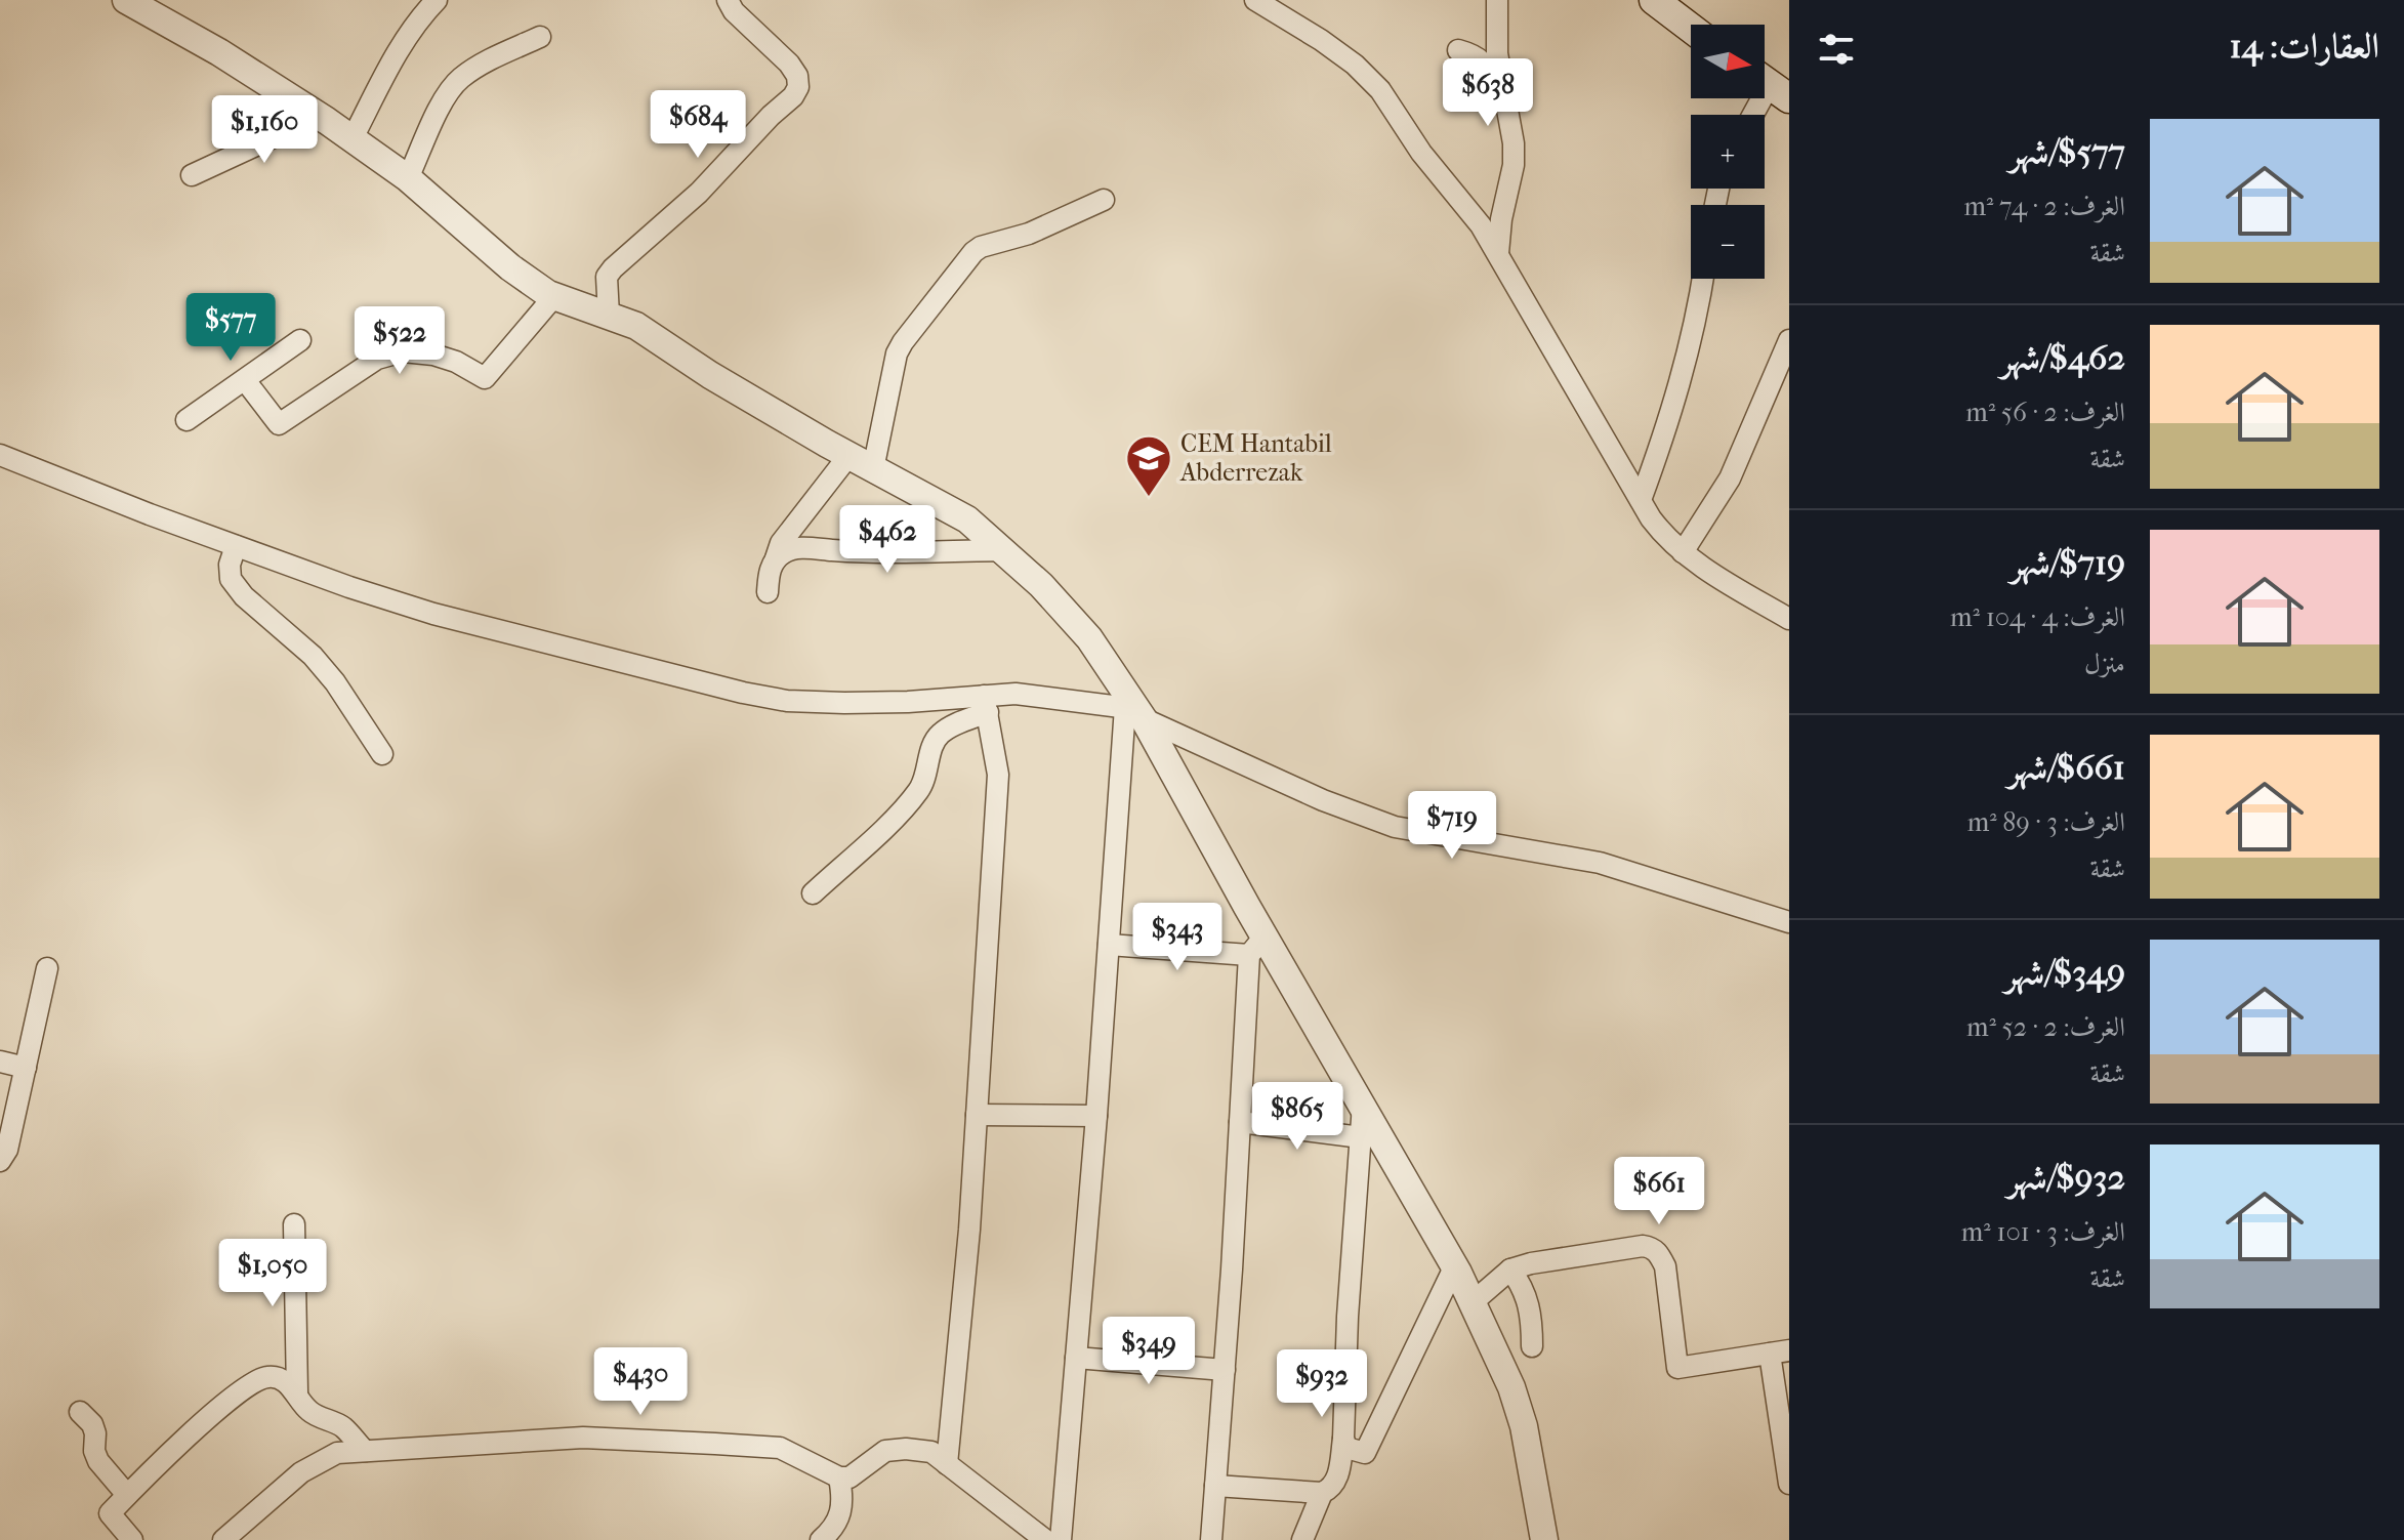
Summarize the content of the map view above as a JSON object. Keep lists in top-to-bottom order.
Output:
{
  "places": {
    "school or university": ["CEM Hantabil Abderrezak"]
  },
  "north": "right",
  "page": {
    "heading": "العقارات: 14",
    "map_buttons": ["+", "−"],
    "price": [
      "$638",
      "$684",
      "$1,160",
      "$577",
      "$522",
      "$462",
      "$719",
      "$343",
      "$865",
      "$661",
      "$1,050",
      "$349",
      "$430",
      "$932"
    ],
    "list": [
      {
        "name": "$577/شهر",
        "note": "الغرف: 2 · 74 m² · شقة"
      },
      {
        "name": "$462/شهر",
        "note": "الغرف: 2 · 56 m² · شقة"
      },
      {
        "name": "$719/شهر",
        "note": "الغرف: 4 · 104 m² · منزل"
      },
      {
        "name": "$661/شهر",
        "note": "الغرف: 3 · 89 m² · شقة"
      },
      {
        "name": "$349/شهر",
        "note": "الغرف: 2 · 52 m² · شقة"
      },
      {
        "name": "$932/شهر",
        "note": "الغرف: 3 · 101 m² · شقة"
      }
    ]
  }
}
